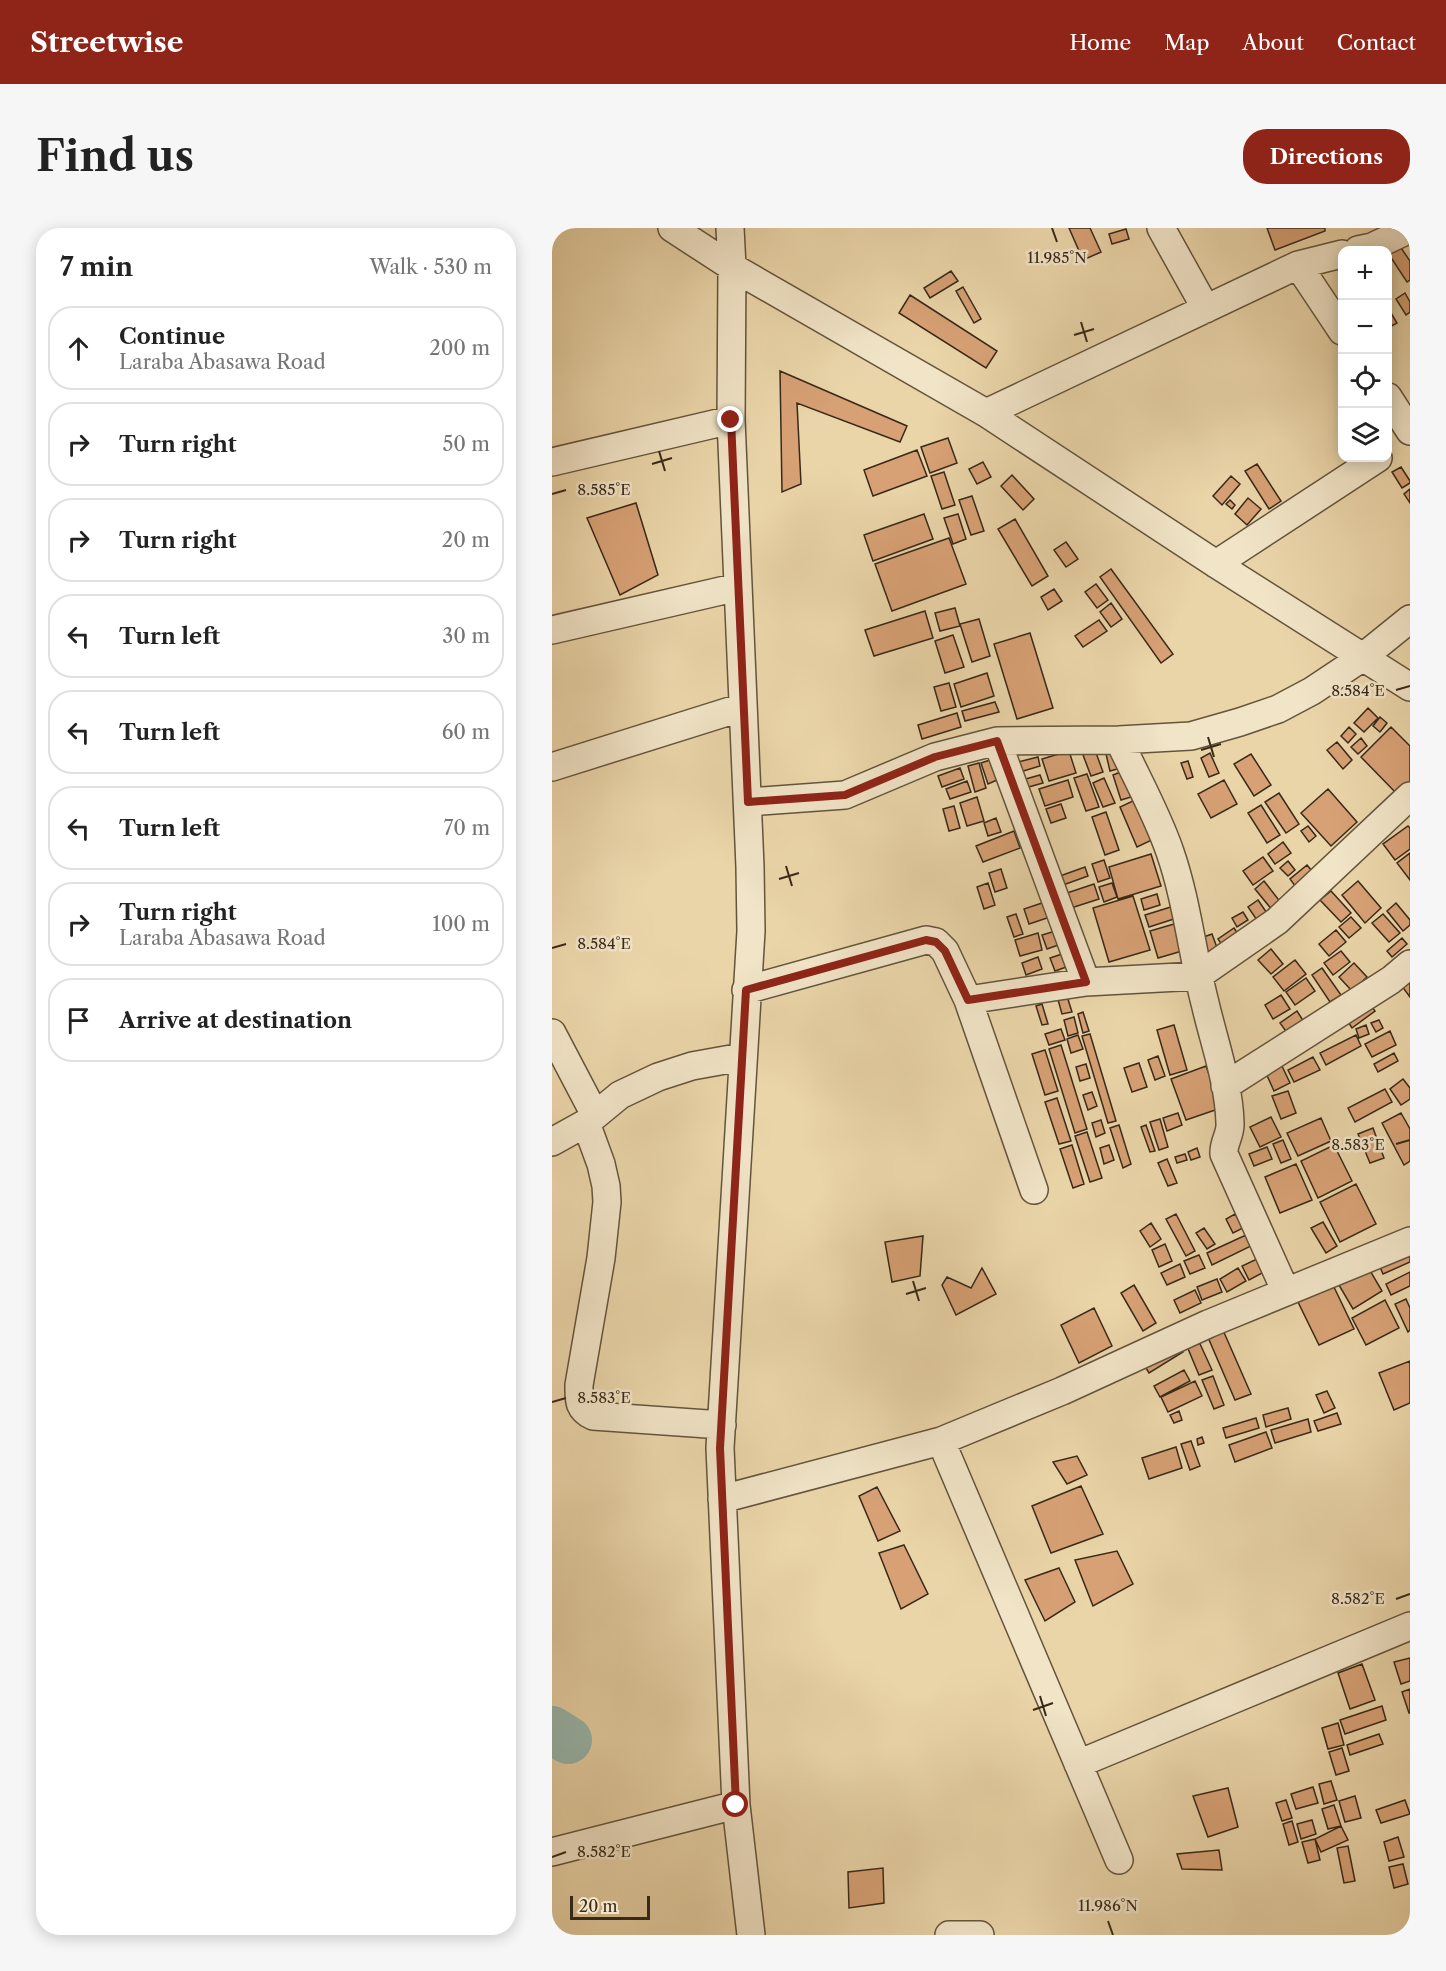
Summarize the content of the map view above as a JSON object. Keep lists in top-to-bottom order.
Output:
{
  "scale_bar": "20 m",
  "page": {
    "header": "Streetwise",
    "nav": [
      "Home",
      "Map",
      "About",
      "Contact"
    ],
    "buttons": "Directions",
    "title": "Find us",
    "heading": ["7 min", "Walk · 530 m"],
    "map_buttons": ["+", "−"],
    "list": [
      ["Continue", "Laraba Abasawa Road", "200 m"],
      ["Turn right", "50 m"],
      ["Turn right", "20 m"],
      ["Turn left", "30 m"],
      ["Turn left", "60 m"],
      ["Turn left", "70 m"],
      ["Turn right", "Laraba Abasawa Road", "100 m"],
      "Arrive at destination"
    ],
    "scale": "20 m"
  },
  "coordinates": [
    "11.985°N",
    "8.585°E",
    "8.584°E",
    "8.583°E",
    "8.582°E",
    "11.986°N"
  ]
}
